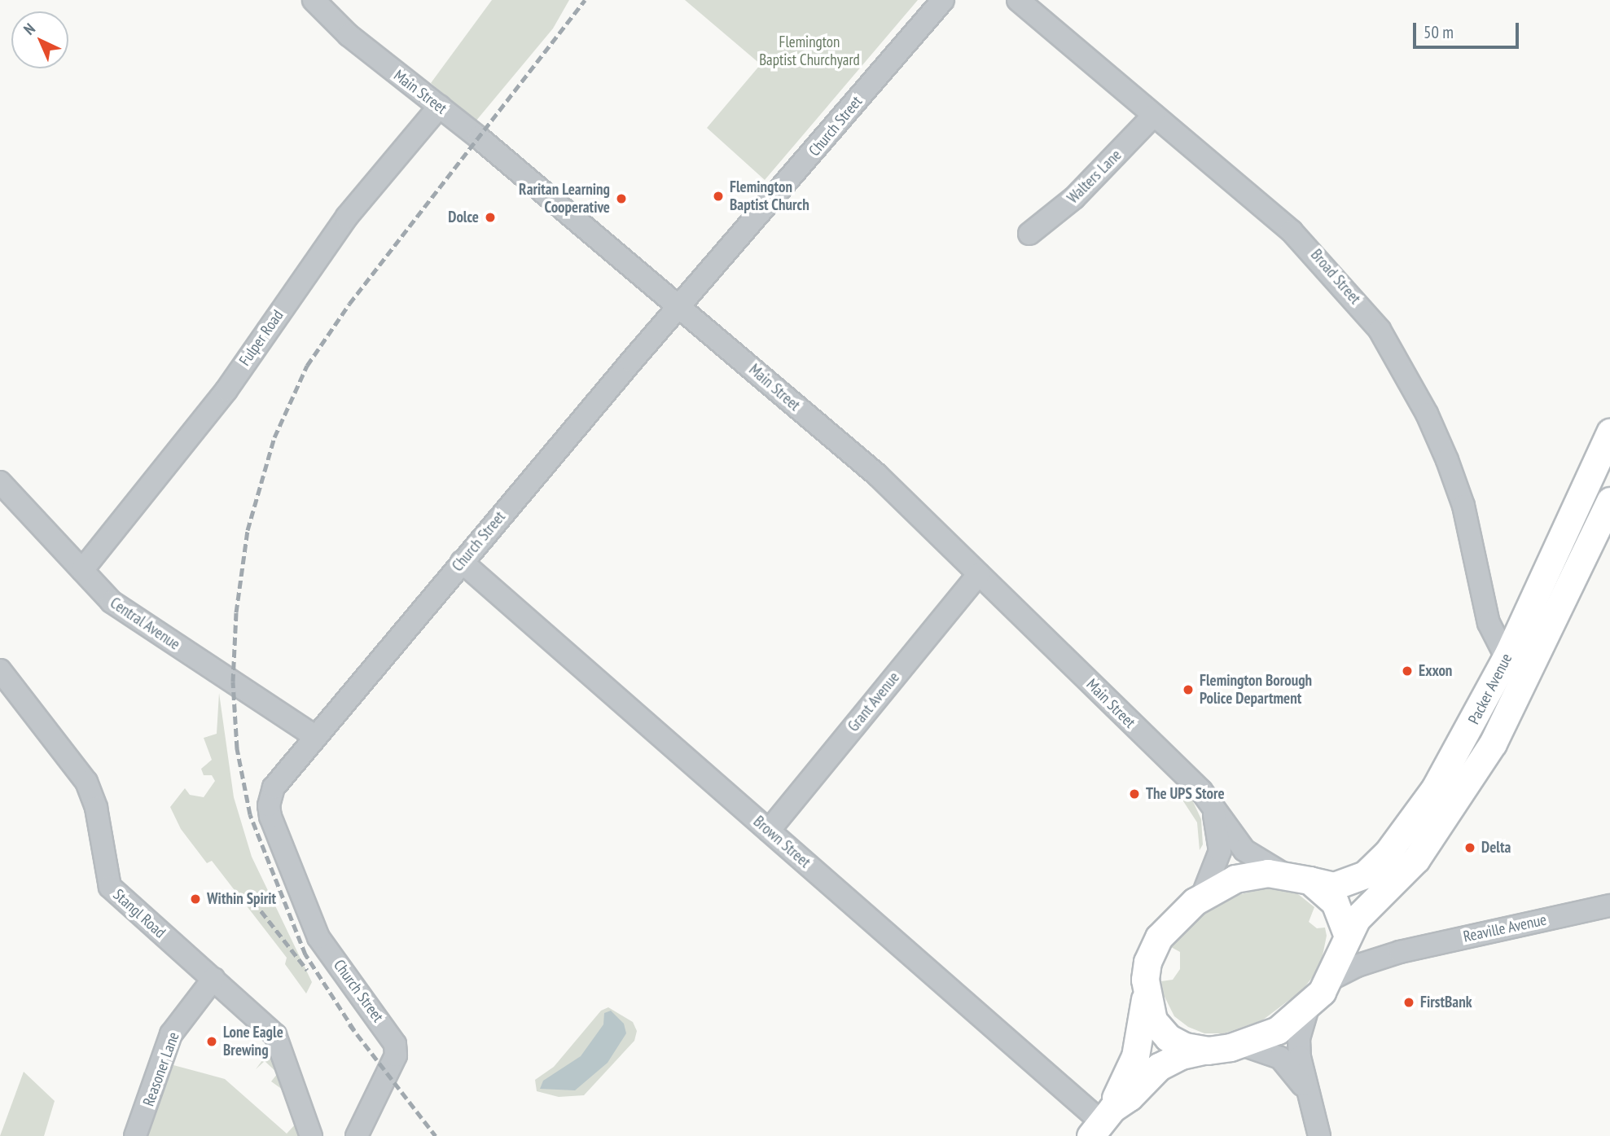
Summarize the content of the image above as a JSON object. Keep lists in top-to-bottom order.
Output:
{
  "streets": {
    "main road": ["Packer Avenue"],
    "street": [
      "Main Street",
      "Church Street",
      "Walters Lane",
      "Broad Street",
      "Fulper Road",
      "Central Avenue",
      "Grant Avenue",
      "Brown Street",
      "Stangl Road",
      "Reaville Avenue",
      "Reasoner Lane"
    ]
  },
  "crossings": [
    ["Main Street", "Church Street"],
    ["Main Street", "Fulper Road"],
    ["Main Street", "Packer Avenue"],
    ["Main Street", "Grant Avenue"],
    ["Main Street", "Reaville Avenue"],
    ["Church Street", "Central Avenue"],
    ["Church Street", "Brown Street"],
    ["Walters Lane", "Broad Street"],
    ["Broad Street", "Packer Avenue"],
    ["Fulper Road", "Central Avenue"],
    ["Packer Avenue", "Reaville Avenue"],
    ["Grant Avenue", "Brown Street"],
    ["Stangl Road", "Reasoner Lane"]
  ],
  "parks": ["Flemington Baptist Churchyard"],
  "places": [
    "Flemington Baptist Church",
    "Raritan Learning Cooperative",
    "Dolce",
    "Exxon",
    "Flemington Borough Police Department",
    "The UPS Store",
    "Delta",
    "Within Spirit",
    "FirstBank",
    "Lone Eagle Brewing"
  ],
  "scale_bar": "50 m",
  "north": "top left"
}
